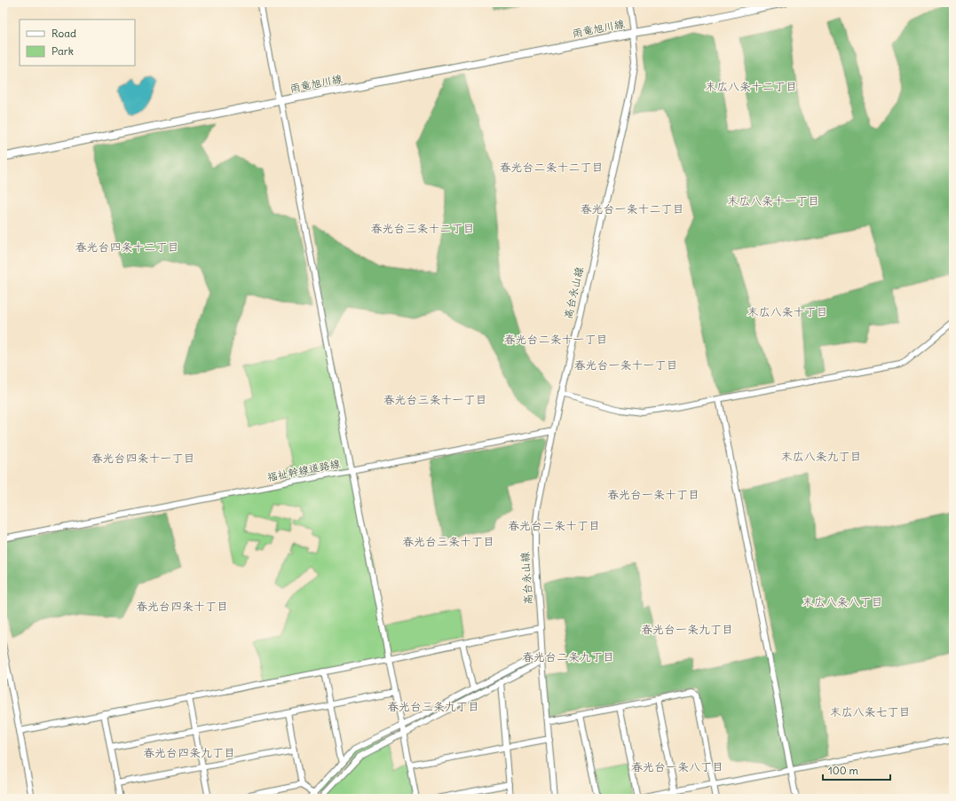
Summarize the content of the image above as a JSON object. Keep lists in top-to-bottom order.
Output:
{
  "streets": {
    "main road": ["雨竜旭川線"],
    "street": ["高台永山線", "福祉幹線道路線"]
  },
  "crossings": [
    ["雨竜旭川線", "高台永山線"]
  ],
  "districts": [
    "末広八条十二丁目",
    "春光台二条十二丁目",
    "末広八条十一丁目",
    "春光台一条十二丁目",
    "春光台三条十二丁目",
    "春光台四条十二丁目",
    "末広八条十丁目",
    "春光台二条十一丁目",
    "春光台一条十一丁目",
    "春光台三条十一丁目",
    "末広八条九丁目",
    "春光台四条十一丁目",
    "春光台一条十丁目",
    "春光台二条十丁目",
    "春光台三条十丁目",
    "末広八条八丁目",
    "春光台四条十丁目",
    "春光台一条九丁目",
    "春光台二条九丁目",
    "春光台三条九丁目",
    "末広八条七丁目",
    "春光台四条九丁目",
    "春光台一条八丁目"
  ],
  "legend": ["Road", "Park"],
  "scale_bar": "100 m"
}
